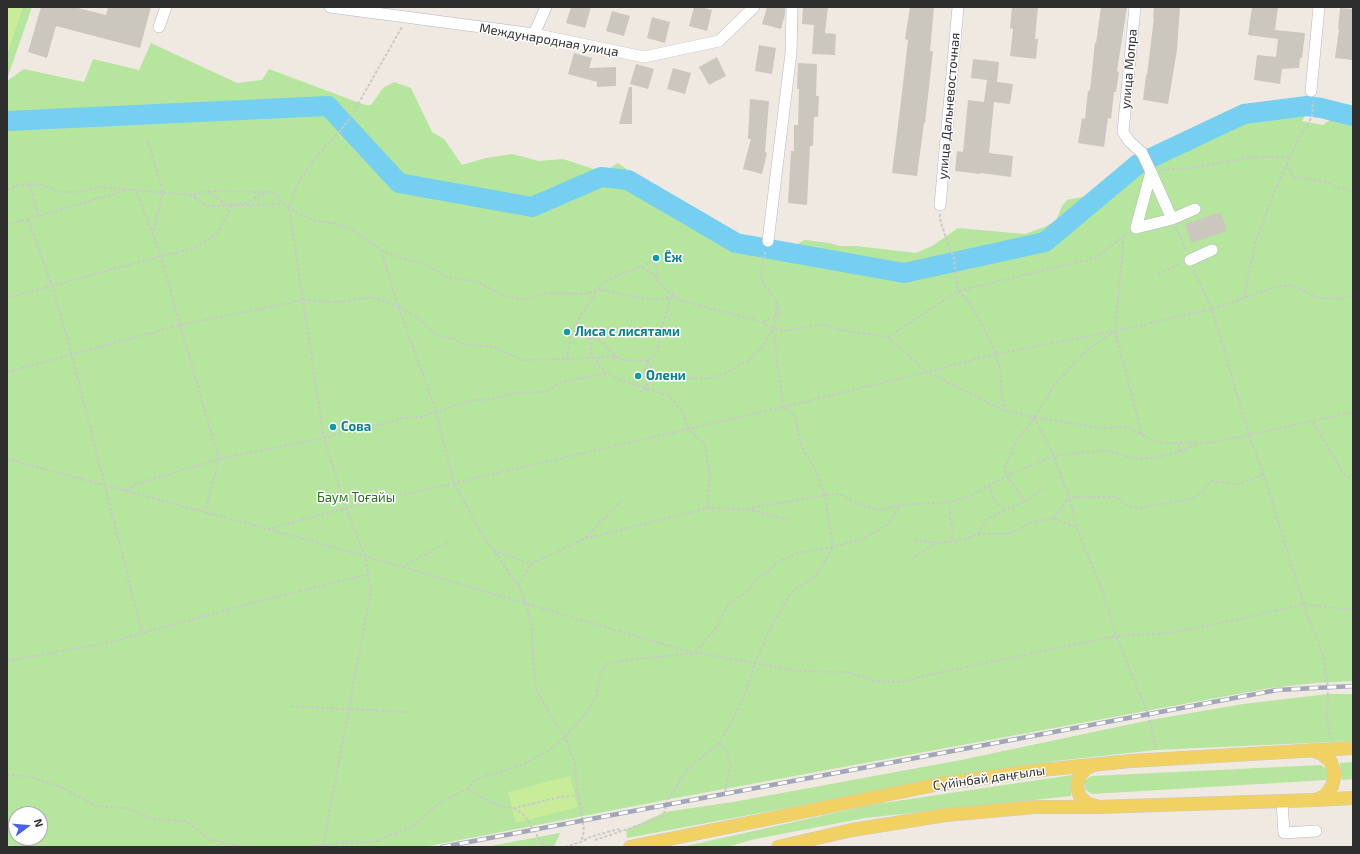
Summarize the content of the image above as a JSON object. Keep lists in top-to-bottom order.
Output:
{
  "streets": {
    "main road": ["Сүйінбай даңғылы"],
    "street": ["Международная улица", "улица Мопра", "улица Дальневосточная"]
  },
  "parks": ["Баум Тоғайы"],
  "places": [
    "Ёж",
    "Лиса с лисятами",
    "Олени",
    "Сова"
  ],
  "north": "right"
}
